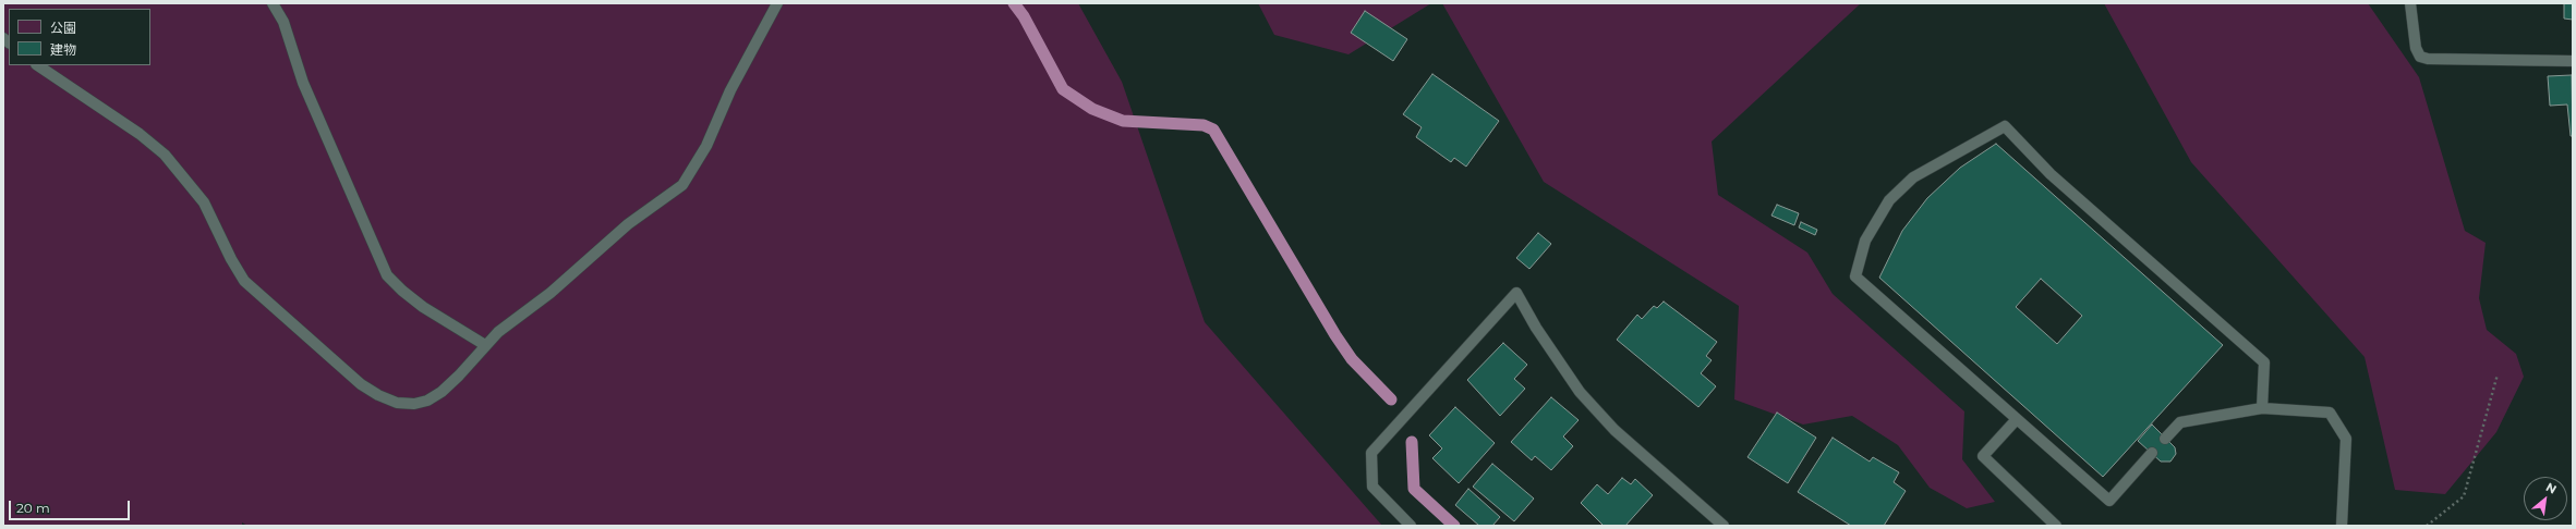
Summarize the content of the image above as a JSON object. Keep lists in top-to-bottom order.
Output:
{
  "legend": ["公園", "建物"],
  "scale_bar": "20 m",
  "north": "top right"
}
